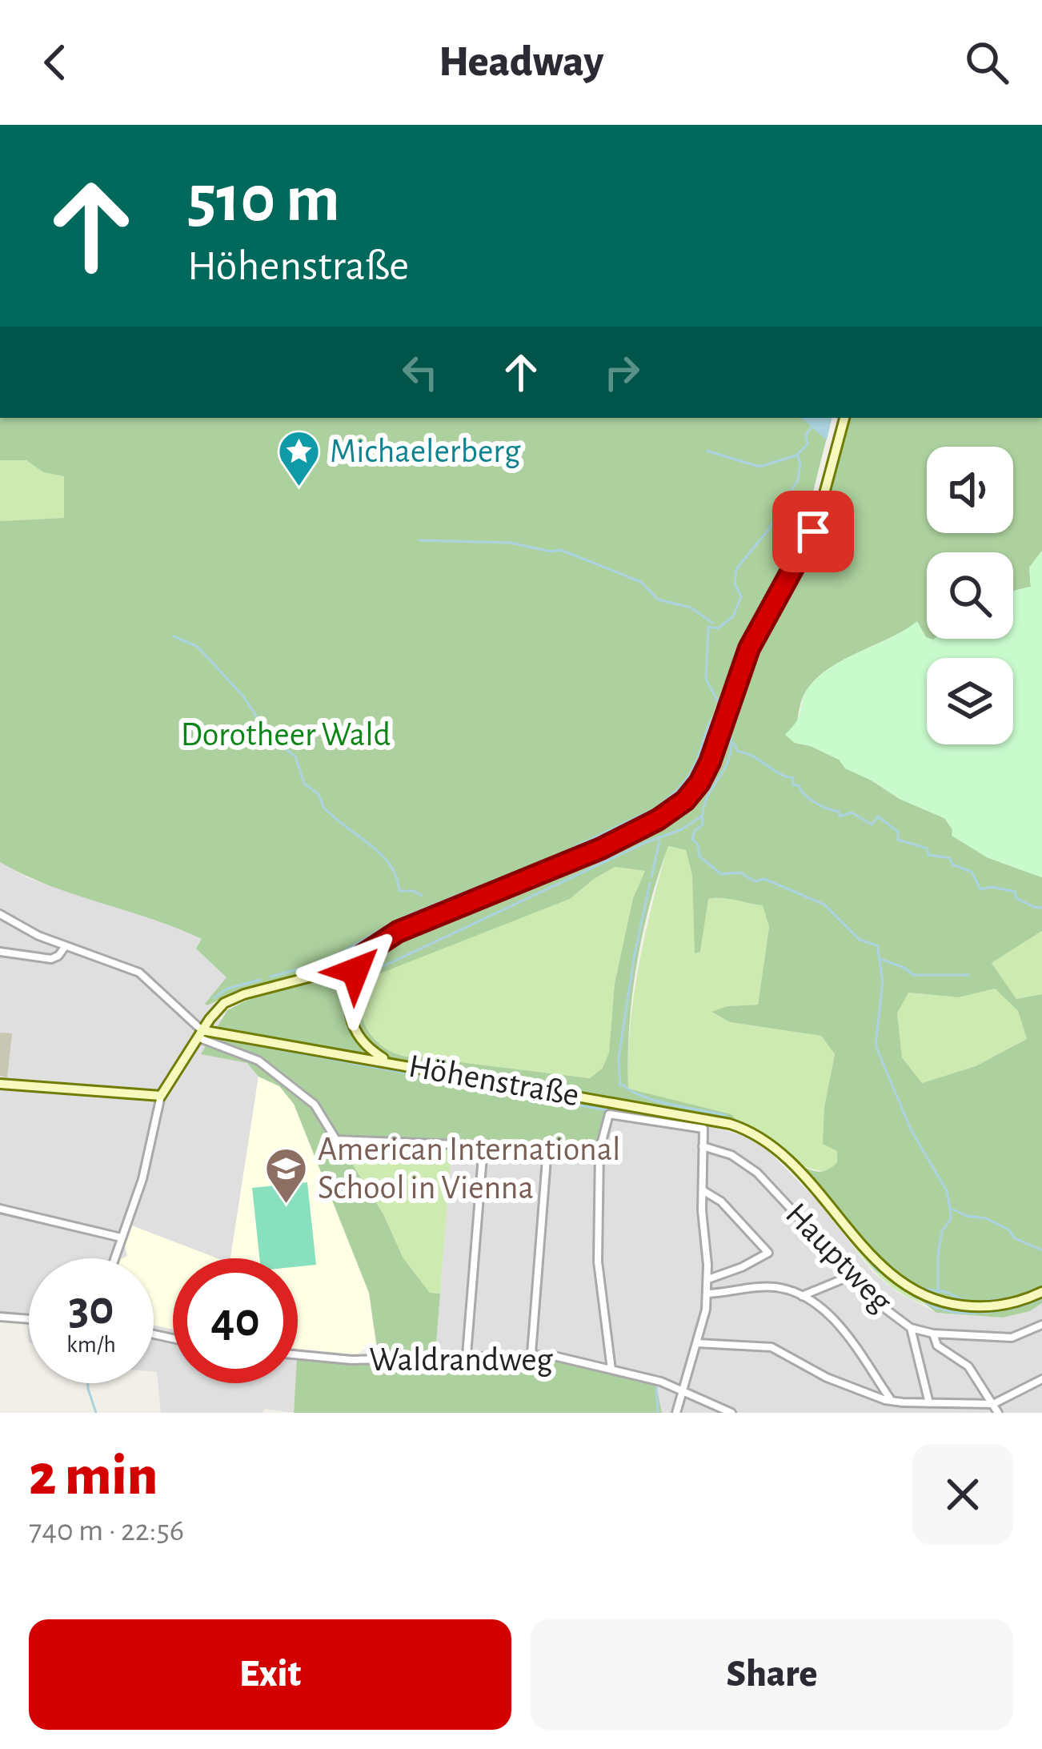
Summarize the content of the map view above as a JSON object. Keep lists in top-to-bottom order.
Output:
{
  "streets": {
    "main road": ["Höhenstraße"],
    "street": ["Hauptweg", "Waldrandweg"]
  },
  "parks": ["Dorotheer Wald"],
  "places": {
    "place": ["Michaelerberg"],
    "school or university": ["American International School in Vienna"]
  },
  "page": {
    "header": "Headway",
    "turn": ["510 m", "Höhenstraße"],
    "speed": "30 km/h",
    "limit": "40",
    "heading": ["2 min", "740 m · 22:56"],
    "buttons": ["Exit", "Share"]
  }
}
